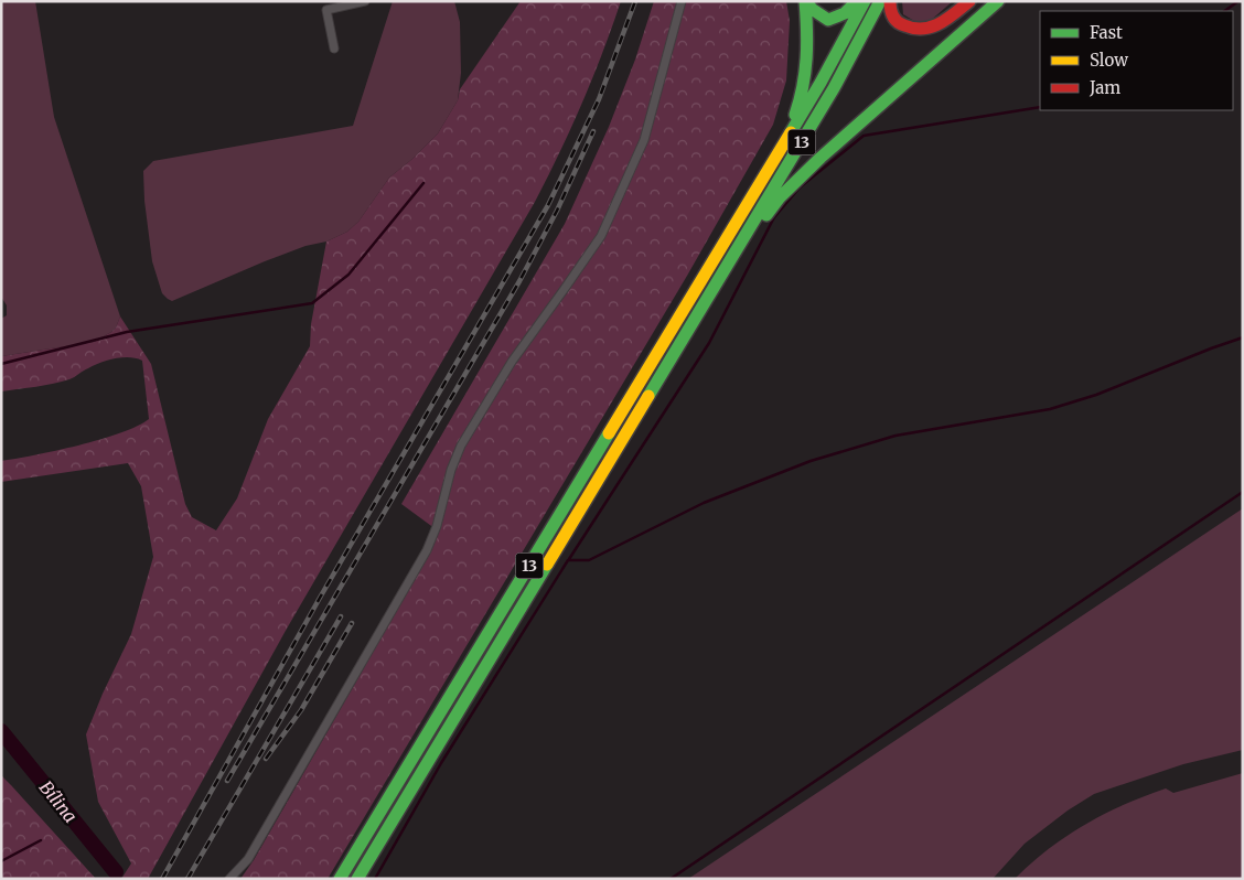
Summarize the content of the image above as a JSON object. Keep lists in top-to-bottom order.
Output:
{
  "streets": {
    "highway": ["13"]
  },
  "water": ["Bílina"],
  "legend": ["Fast", "Slow", "Jam"]
}
